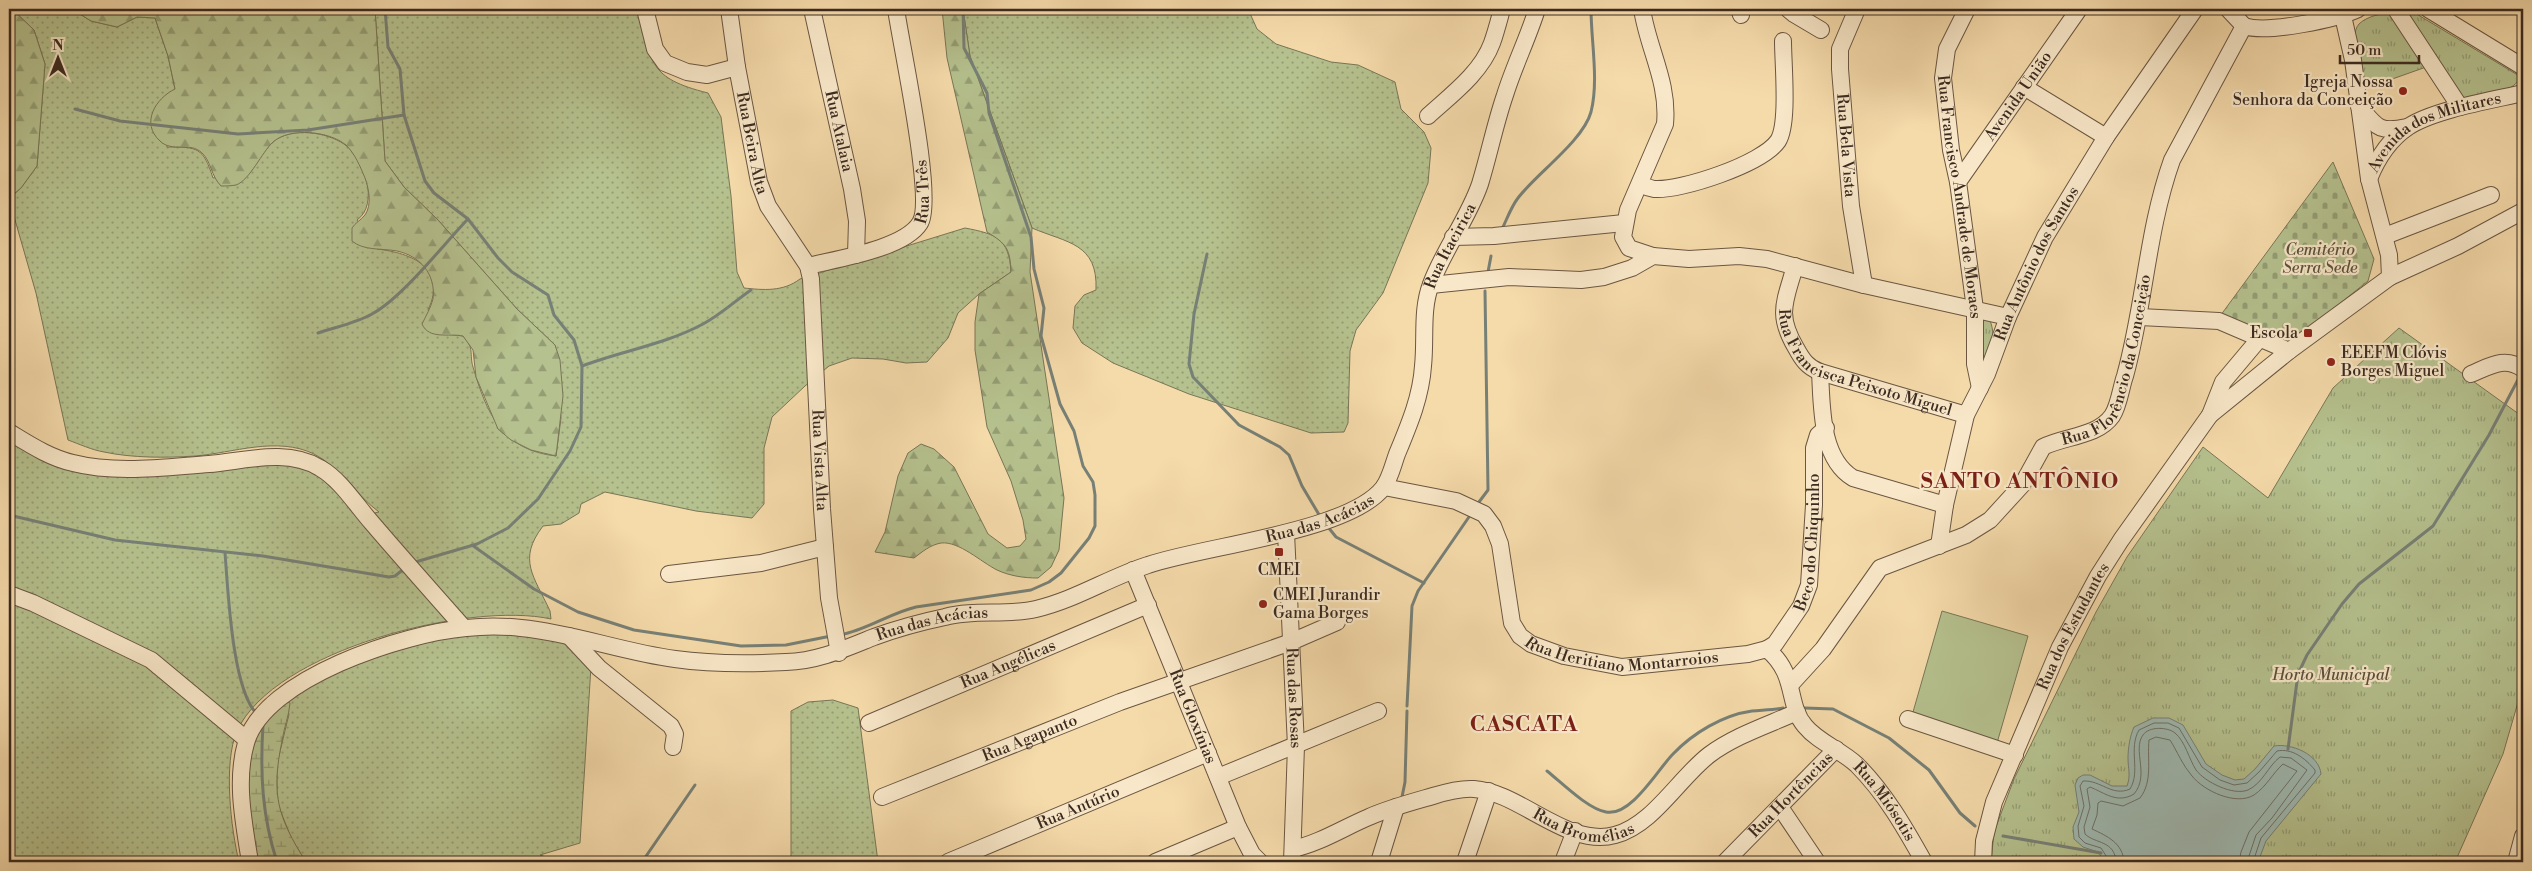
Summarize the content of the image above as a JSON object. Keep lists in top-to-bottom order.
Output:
{
  "streets": {
    "street": [
      "Avenida União",
      "Rua Atalaia",
      "Avenida dos Militares",
      "Rua Beira Alta",
      "Rua Bela Vista",
      "Rua Três",
      "Rua Francisco Andrade de Moraes",
      "Rua Itacirica",
      "Rua Antônio dos Santos",
      "Rua Florêncio da Conceição",
      "Rua Francisca Peixoto Miguel",
      "Rua Vista Alta",
      "Rua das Acácias",
      "Beco do Chiquinho",
      "Rua dos Estudantes",
      "Rua Heritiano Montarroios",
      "Rua Angélicas",
      "Rua das Rosas",
      "Rua Gloxínias",
      "Rua Agapanto",
      "Rua Hortências",
      "Rua Miósotis",
      "Rua Antúrio",
      "Rua Bromélias"
    ]
  },
  "crossings": [
    ["Avenida União", "Rua Francisco Andrade de Moraes"],
    ["Rua Atalaia", "Rua Três"],
    ["Rua Beira Alta", "Rua Três"],
    ["Rua Beira Alta", "Rua Vista Alta"],
    ["Rua Três", "Rua Vista Alta"],
    ["Rua Francisco Andrade de Moraes", "Rua Antônio dos Santos"],
    ["Rua Itacirica", "Rua das Acácias"],
    ["Rua Itacirica", "Rua Heritiano Montarroios"],
    ["Rua Antônio dos Santos", "Rua Florêncio da Conceição"],
    ["Rua Antônio dos Santos", "Rua Francisca Peixoto Miguel"],
    ["Rua Vista Alta", "Rua das Acácias"],
    ["Rua das Acácias", "Rua Heritiano Montarroios"],
    ["Rua das Acácias", "Rua das Rosas"],
    ["Rua das Acácias", "Rua Gloxínias"],
    ["Beco do Chiquinho", "Rua Heritiano Montarroios"],
    ["Rua Angélicas", "Rua Gloxínias"],
    ["Rua das Rosas", "Rua Agapanto"],
    ["Rua das Rosas", "Rua Bromélias"],
    ["Rua Gloxínias", "Rua Agapanto"],
    ["Rua Gloxínias", "Rua Antúrio"],
    ["Rua Hortências", "Rua Miósotis"]
  ],
  "districts": ["SANTO ANTÔNIO", "CASCATA"],
  "parks": ["Cemitério Serra Sede", "Horto Municipal"],
  "places": {
    "other": ["Igreja Nossa Senhora da Conceição", "EEEFM Clóvis Borges Miguel", "CMEI Jurandir Gama Borges"],
    "transit": ["Escola", "CMEI"]
  },
  "scale_bar": "50 m",
  "north": "top"
}
